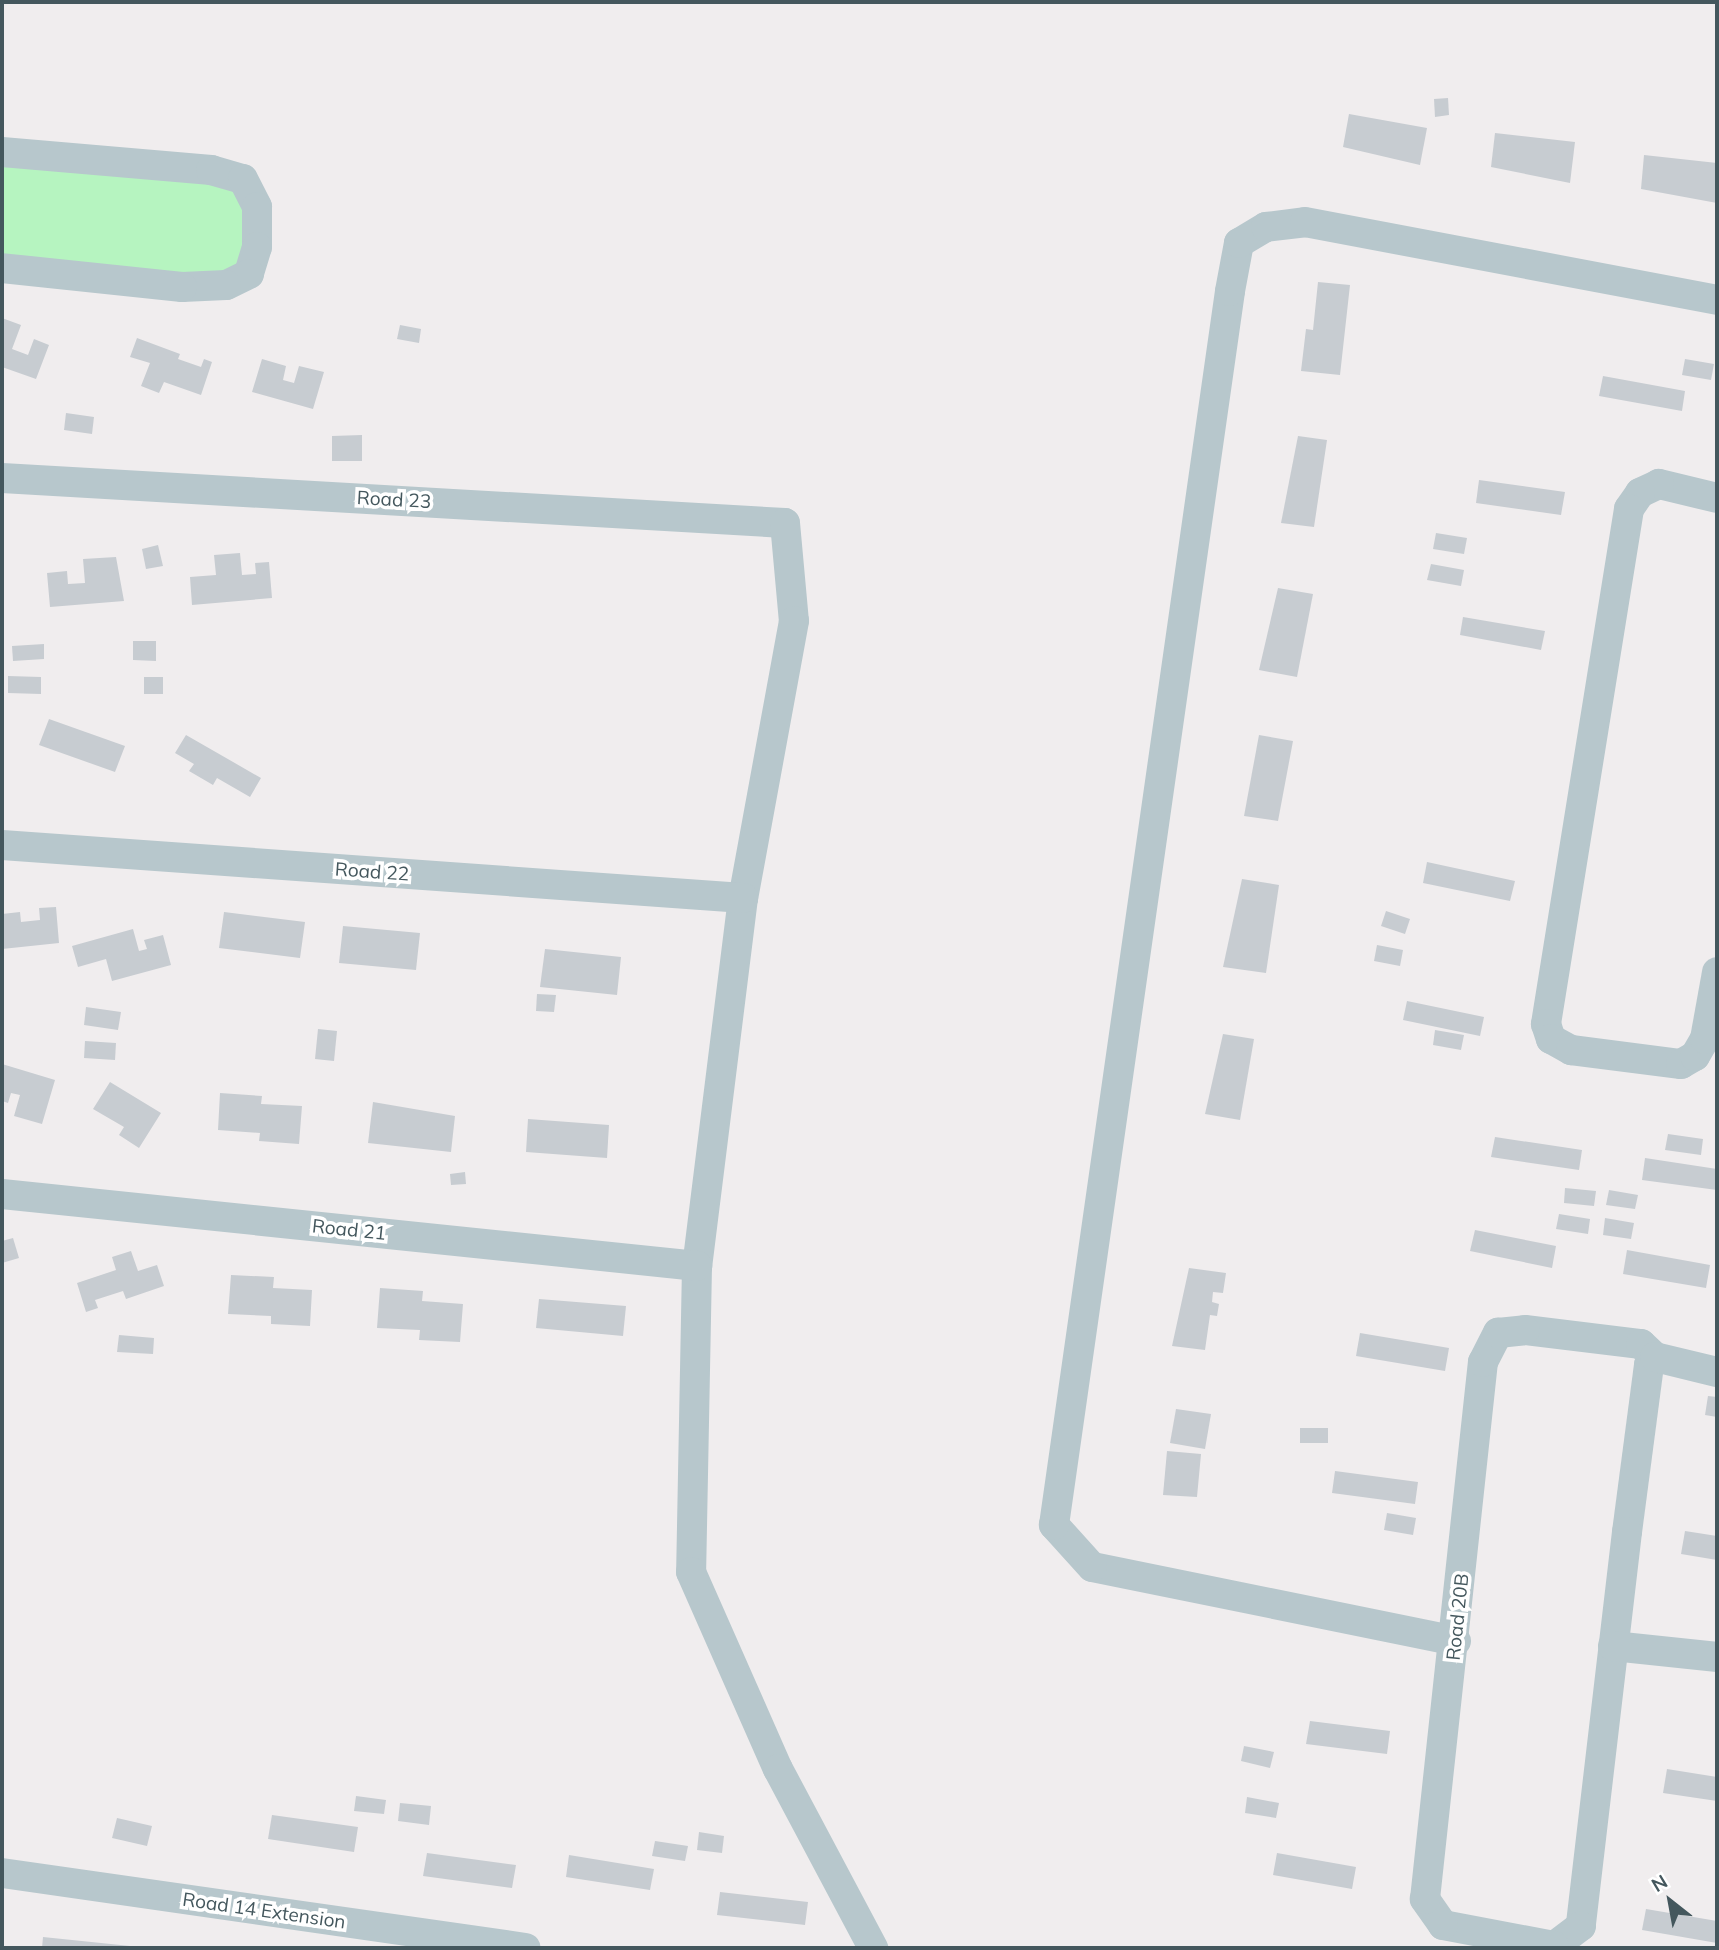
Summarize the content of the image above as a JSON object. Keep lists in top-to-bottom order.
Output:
{
  "streets": {
    "street": [
      "Road 23",
      "Road 22",
      "Road 21",
      "Road 20B",
      "Road 14 Extension"
    ]
  },
  "crossings": [
    ["Road 23", "Road 22"]
  ],
  "north": "top left"
}
